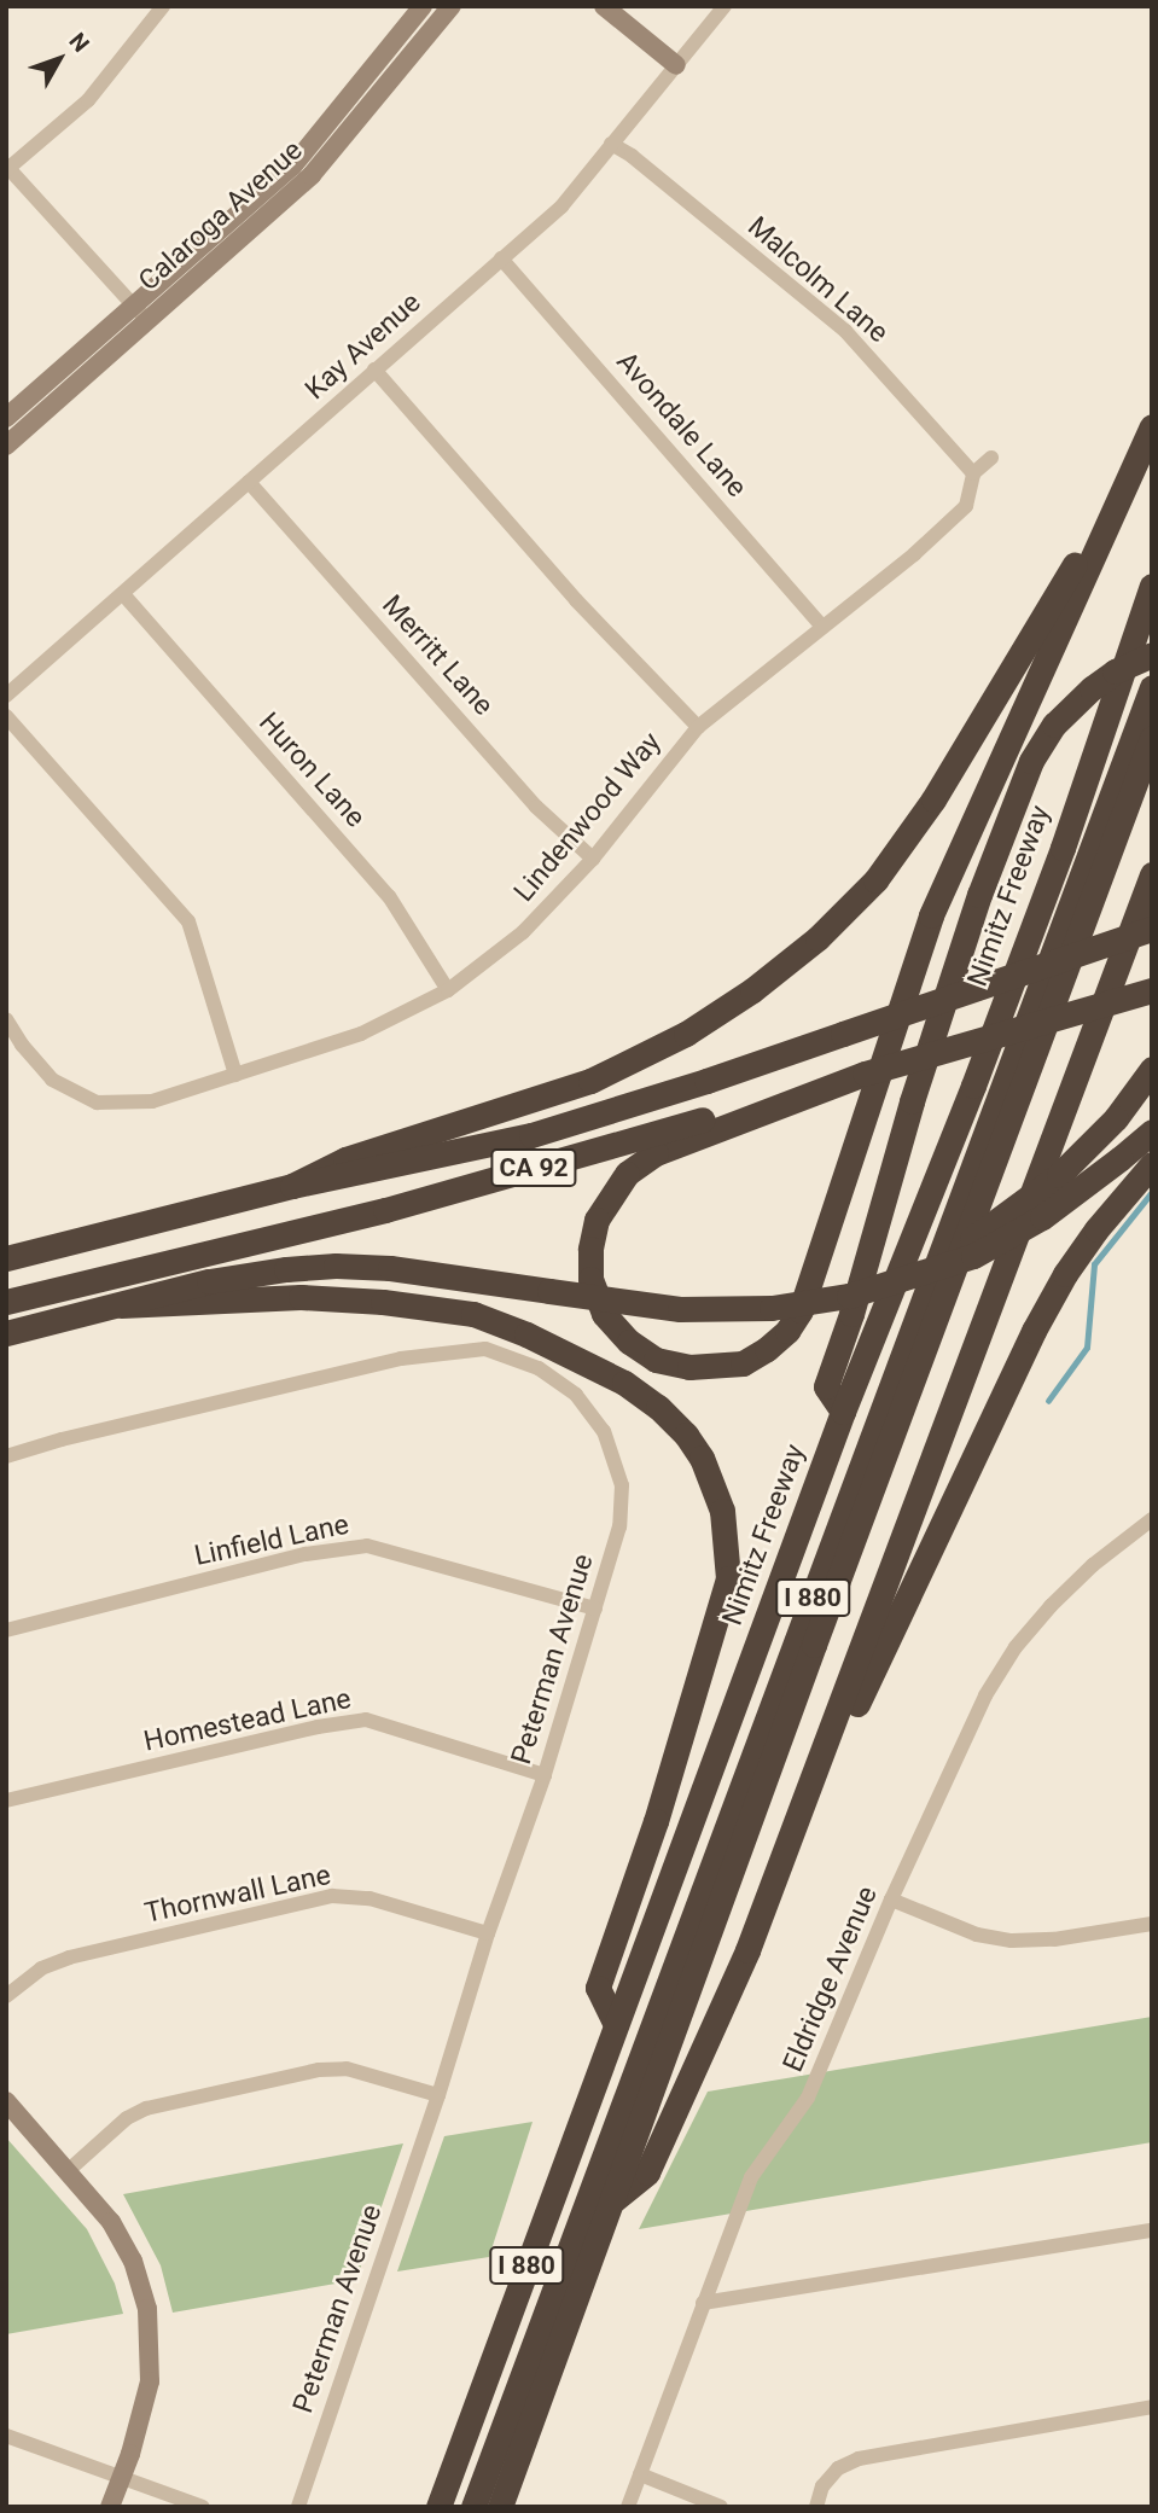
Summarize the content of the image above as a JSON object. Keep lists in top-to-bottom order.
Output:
{
  "streets": {
    "highway": ["Nimitz Freeway", "CA 92", "I 880"],
    "street": [
      "Calaroga Avenue",
      "Malcolm Lane",
      "Kay Avenue",
      "Avondale Lane",
      "Merritt Lane",
      "Huron Lane",
      "Lindenwood Way",
      "Linfield Lane",
      "Peterman Avenue",
      "Homestead Lane",
      "Thornwall Lane",
      "Eldridge Avenue"
    ]
  },
  "crossings": [
    ["Malcolm Lane", "Kay Avenue"],
    ["Malcolm Lane", "Lindenwood Way"],
    ["Kay Avenue", "Avondale Lane"],
    ["Kay Avenue", "Merritt Lane"],
    ["Kay Avenue", "Huron Lane"],
    ["Avondale Lane", "Lindenwood Way"],
    ["Merritt Lane", "Lindenwood Way"],
    ["Huron Lane", "Lindenwood Way"],
    ["Linfield Lane", "Peterman Avenue"],
    ["Peterman Avenue", "Homestead Lane"],
    ["Peterman Avenue", "Thornwall Lane"]
  ],
  "north": "top right"
}
